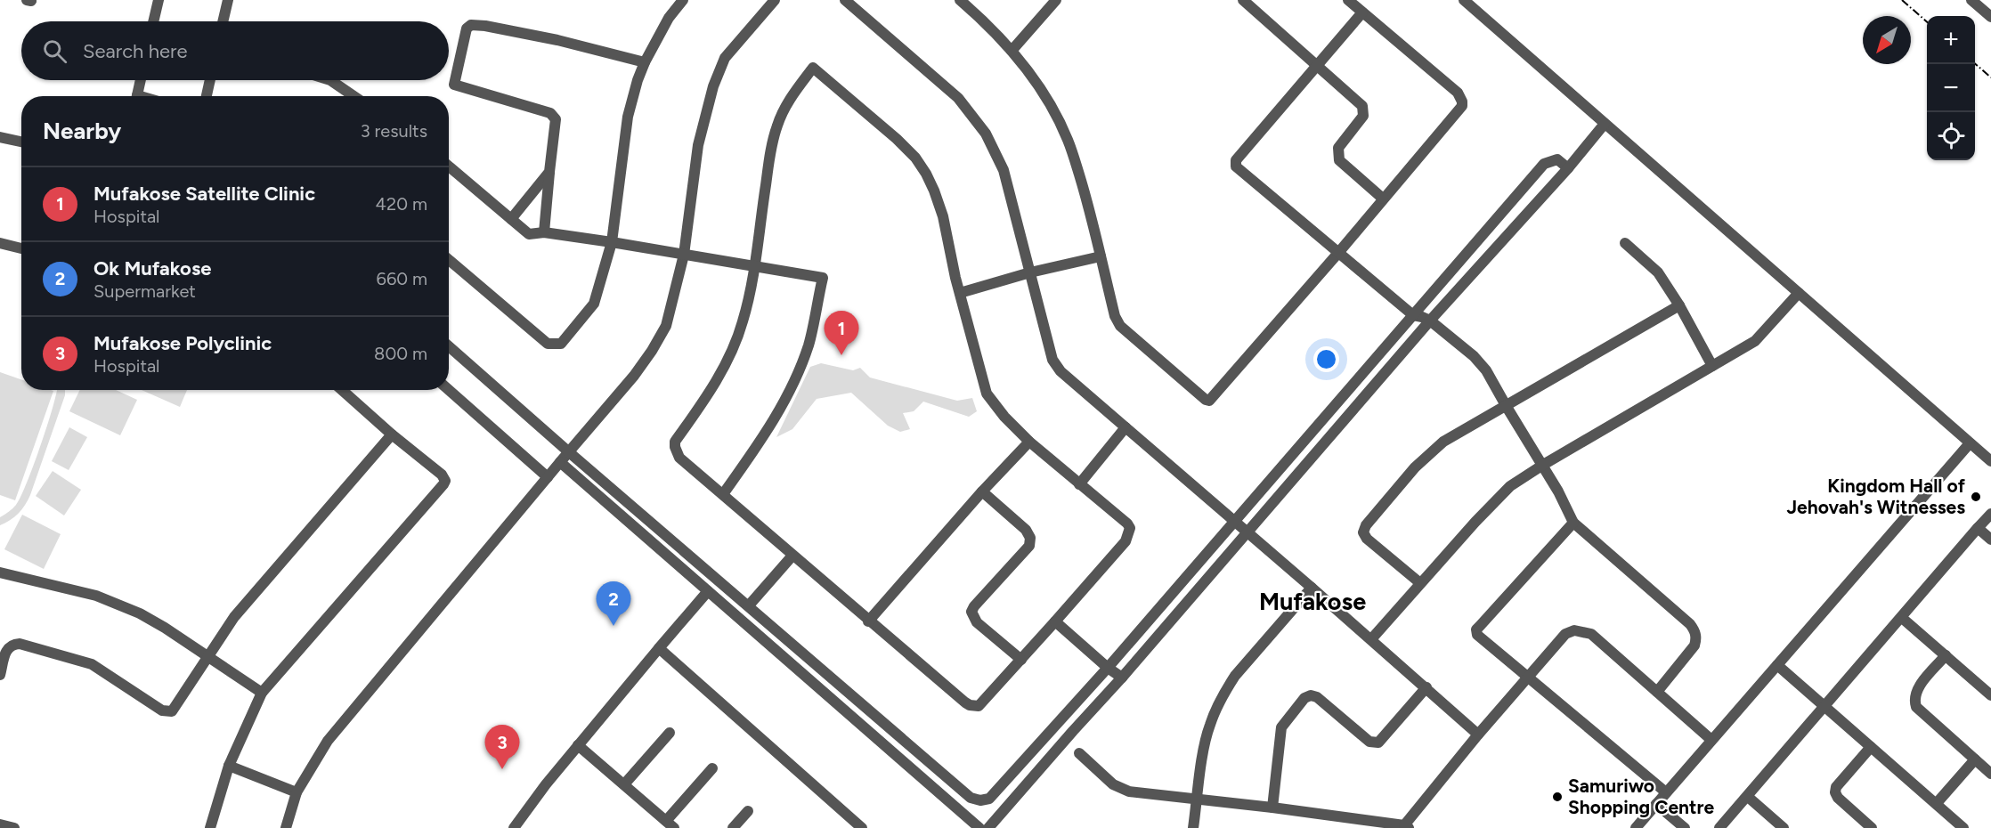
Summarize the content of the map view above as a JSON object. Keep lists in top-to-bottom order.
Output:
{
  "districts": ["Mufakose"],
  "places": ["Kingdom Hall of Jehovah's Witnesses", "Samuriwo Shopping Centre"],
  "north": "bottom left",
  "page": {
    "map_buttons": ["+", "−"],
    "search": "Search here",
    "heading": ["Nearby", "3 results"],
    "list": [
      {
        "mark": "1",
        "name": "Mufakose Satellite Clinic",
        "note": "Hospital",
        "value": "420 m"
      },
      {
        "mark": "2",
        "name": "Ok Mufakose",
        "note": "Supermarket",
        "value": "660 m"
      },
      {
        "mark": "3",
        "name": "Mufakose Polyclinic",
        "note": "Hospital",
        "value": "800 m"
      }
    ],
    "pins": ["1", "2", "3"]
  }
}
